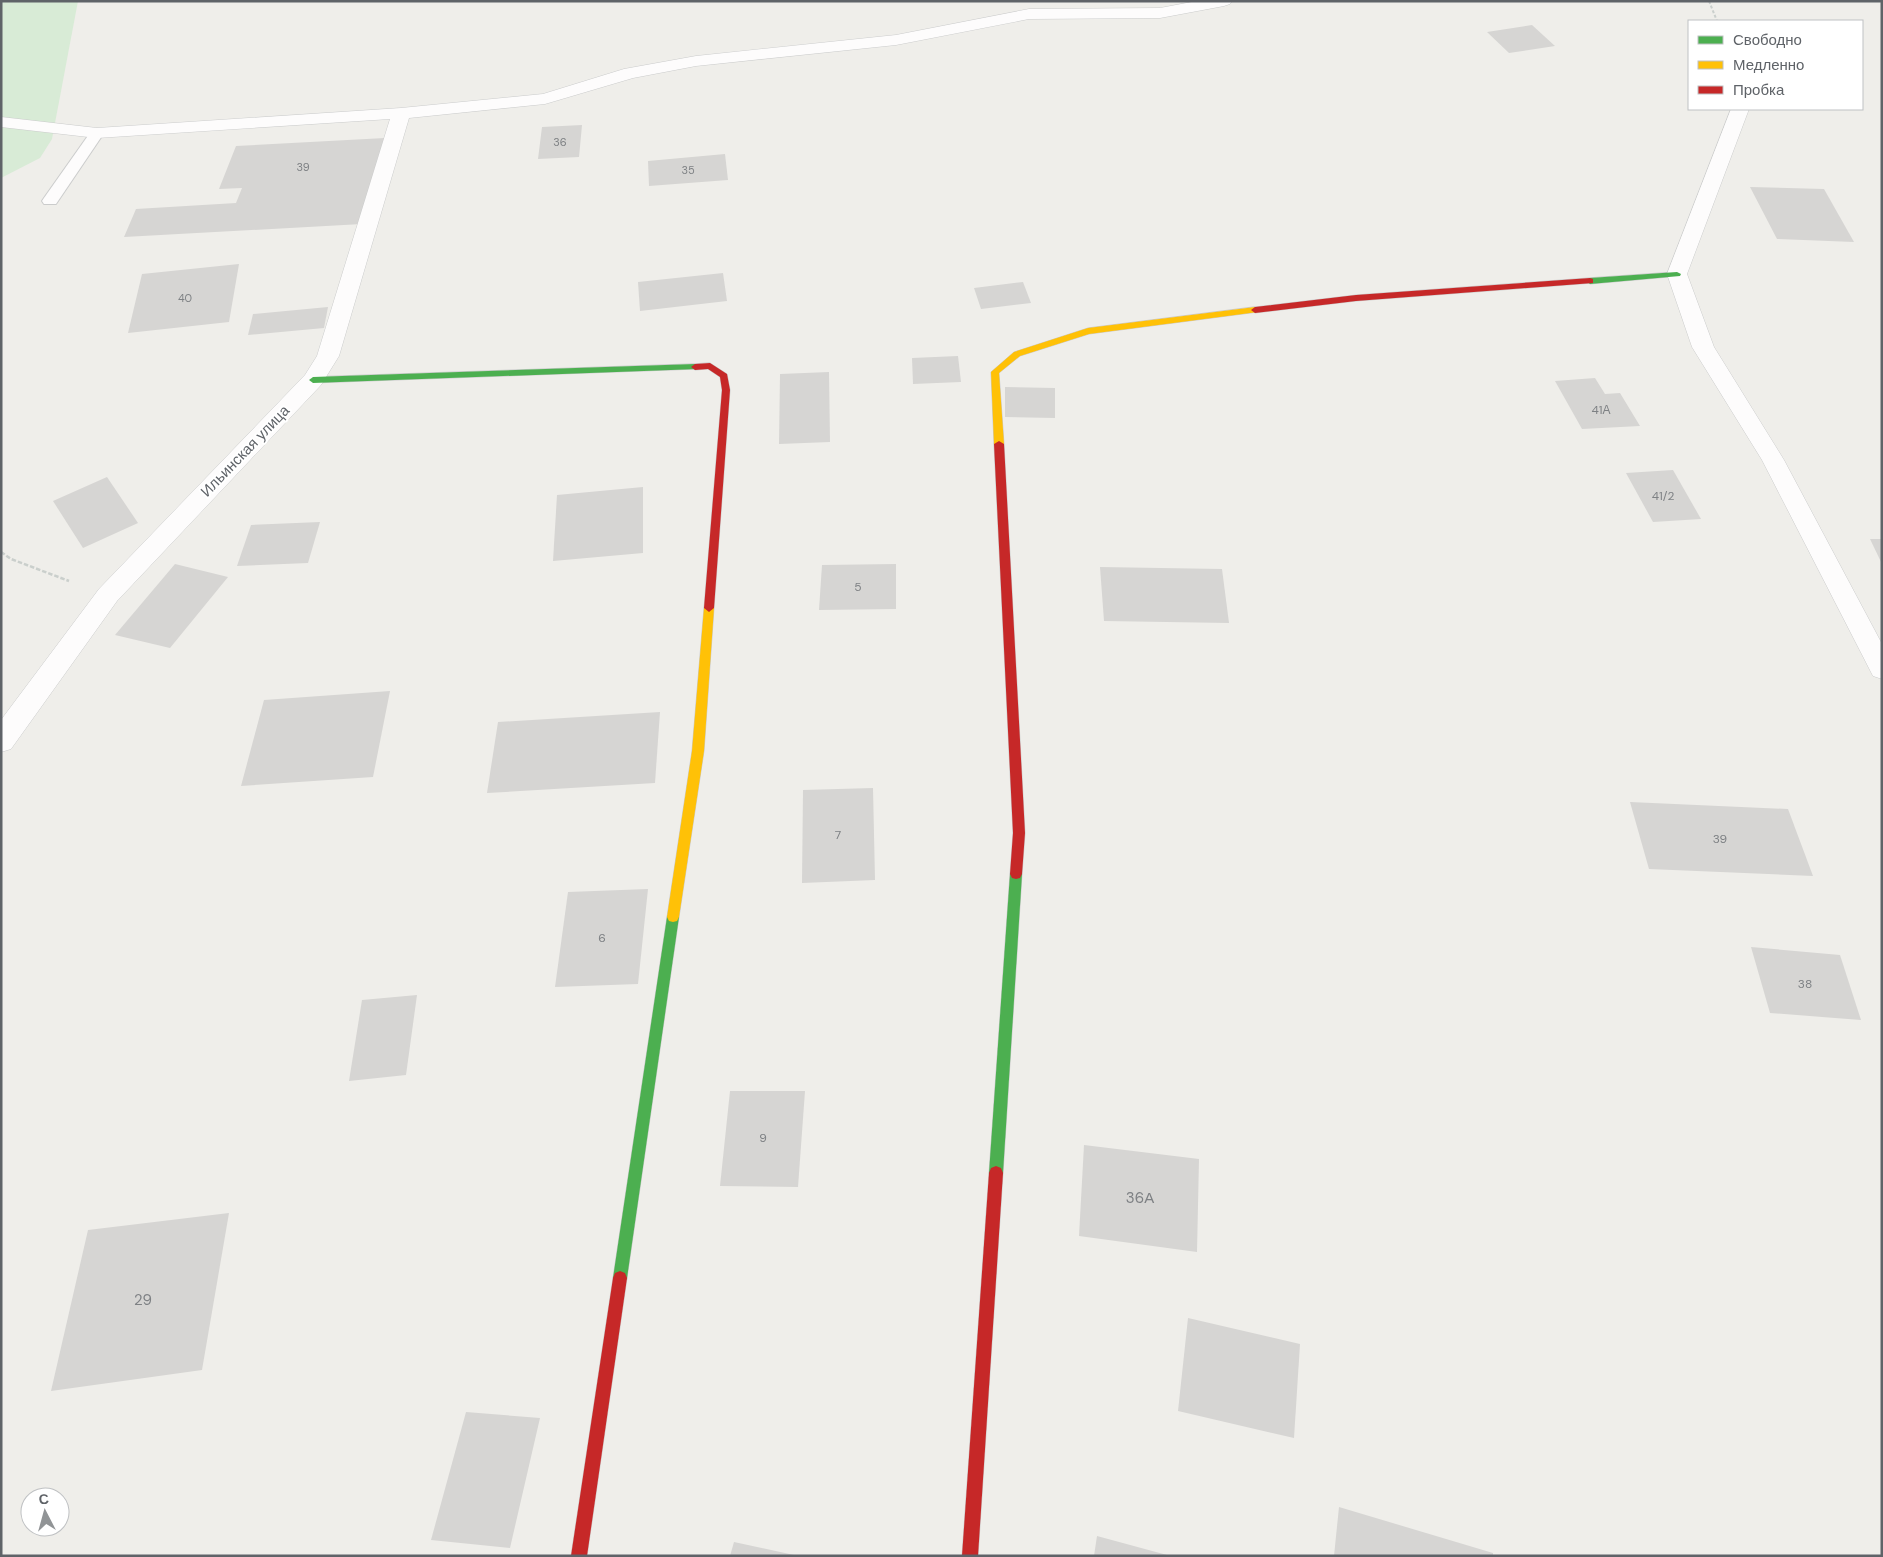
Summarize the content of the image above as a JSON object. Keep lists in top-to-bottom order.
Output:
{
  "streets": {
    "street": ["Ильинская улица"]
  },
  "house_numbers": [
    "36",
    "39",
    "35",
    "40",
    "41А",
    "41/2",
    "5",
    "7",
    "39",
    "6",
    "38",
    "9",
    "36А",
    "29"
  ],
  "legend": ["Свободно", "Медленно", "Пробка"],
  "north": "top"
}
